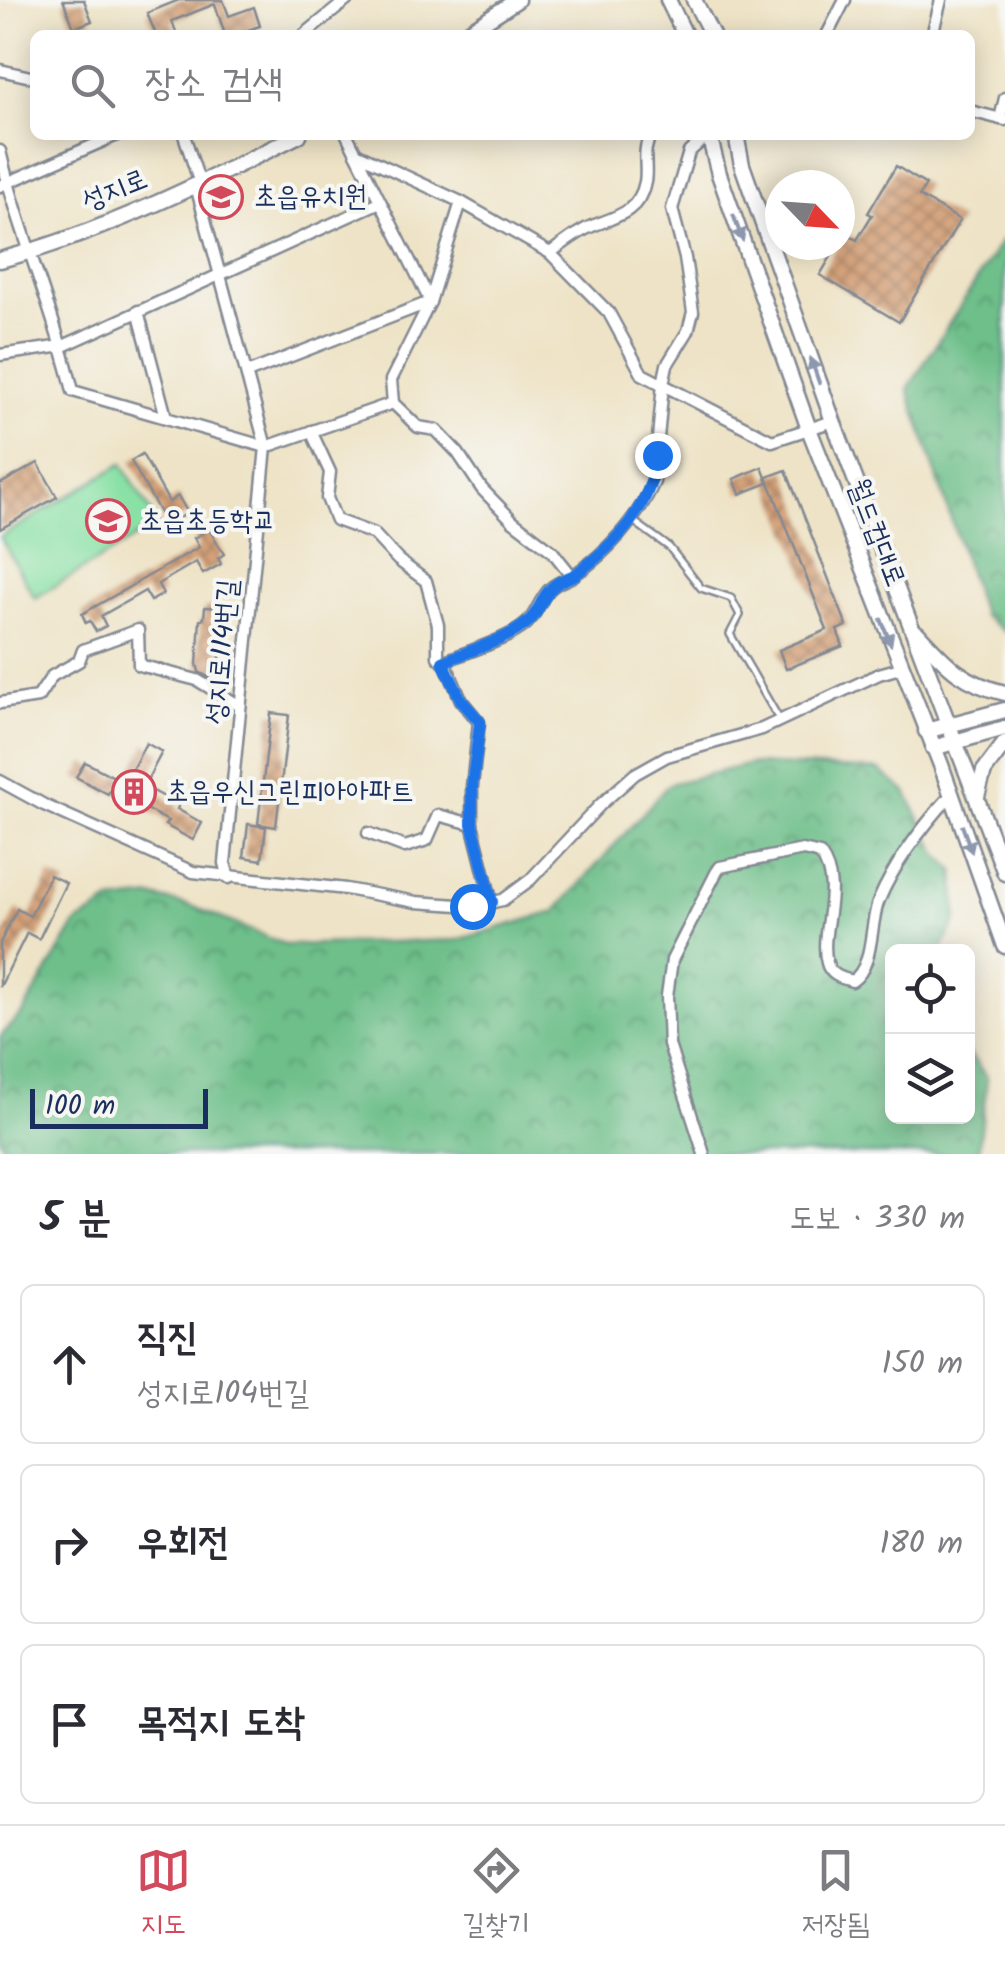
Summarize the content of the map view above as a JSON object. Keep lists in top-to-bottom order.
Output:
{
  "streets": {
    "main road": ["성지로", "월드컵대로"],
    "street": ["성지로114번길"]
  },
  "crossings": [
    ["성지로", "성지로114번길"]
  ],
  "places": {
    "school or university": ["초읍유치원", "초읍초등학교"],
    "building": ["초읍우신그린피아아파트"]
  },
  "scale_bar": "100 m",
  "north": "bottom right",
  "page": {
    "search": "장소 검색",
    "scale": "100 m",
    "heading": ["5 분", "도보 · 330 m"],
    "list": [
      ["직진", "성지로104번길", "150 m"],
      ["우회전", "180 m"],
      "목적지 도착"
    ],
    "nav": ["지도", "길찾기", "저장됨"]
  }
}
